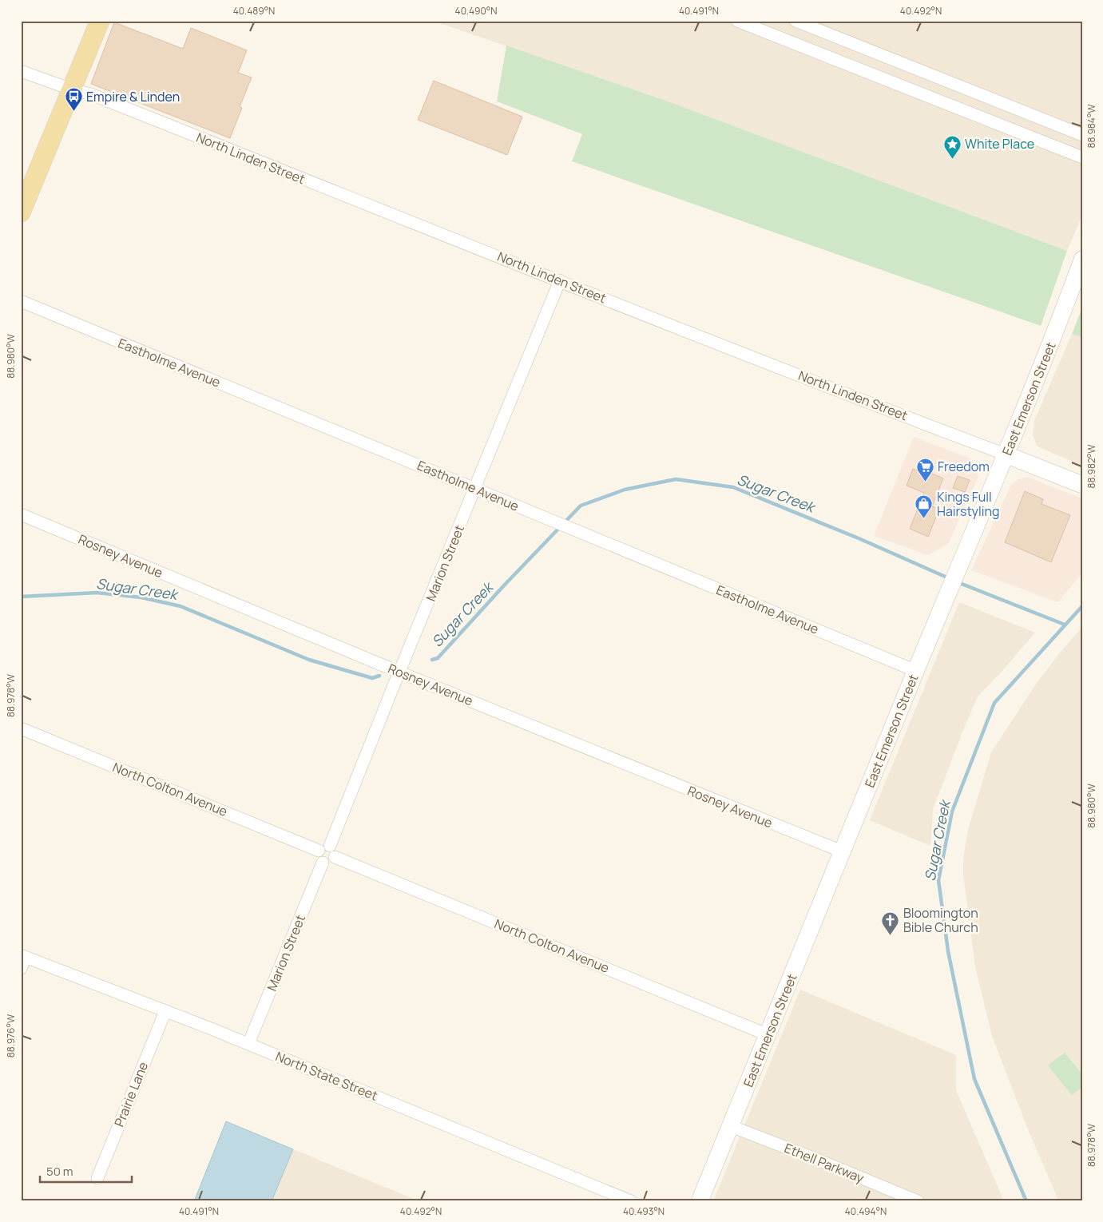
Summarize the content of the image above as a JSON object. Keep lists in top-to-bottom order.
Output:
{
  "streets": {
    "main road": ["North Linden Street", "East Emerson Street"],
    "street": [
      "Eastholme Avenue",
      "Rosney Avenue",
      "Marion Street",
      "North Colton Avenue",
      "North State Street",
      "Prairie Lane",
      "Ethell Parkway"
    ]
  },
  "crossings": [
    ["North Linden Street", "East Emerson Street"],
    ["North Linden Street", "Marion Street"],
    ["Eastholme Avenue", "East Emerson Street"],
    ["Eastholme Avenue", "Marion Street"],
    ["East Emerson Street", "Rosney Avenue"],
    ["East Emerson Street", "North Colton Avenue"],
    ["East Emerson Street", "Ethell Parkway"],
    ["Rosney Avenue", "Marion Street"],
    ["Marion Street", "North Colton Avenue"],
    ["Marion Street", "North State Street"],
    ["North State Street", "Prairie Lane"]
  ],
  "water": ["Sugar Creek"],
  "places": {
    "bus stop": ["Empire & Linden"],
    "place": ["White Place"],
    "supermarket": ["Freedom"],
    "shop": ["Kings Full Hairstyling"],
    "church": ["Bloomington Bible Church"]
  },
  "scale_bar": "50 m",
  "coordinates": [
    "40.489°N",
    "40.490°N",
    "40.491°N",
    "40.492°N",
    "88.984°W",
    "88.980°W",
    "88.982°W",
    "88.978°W",
    "88.976°W",
    "40.493°N",
    "40.494°N"
  ]
}
